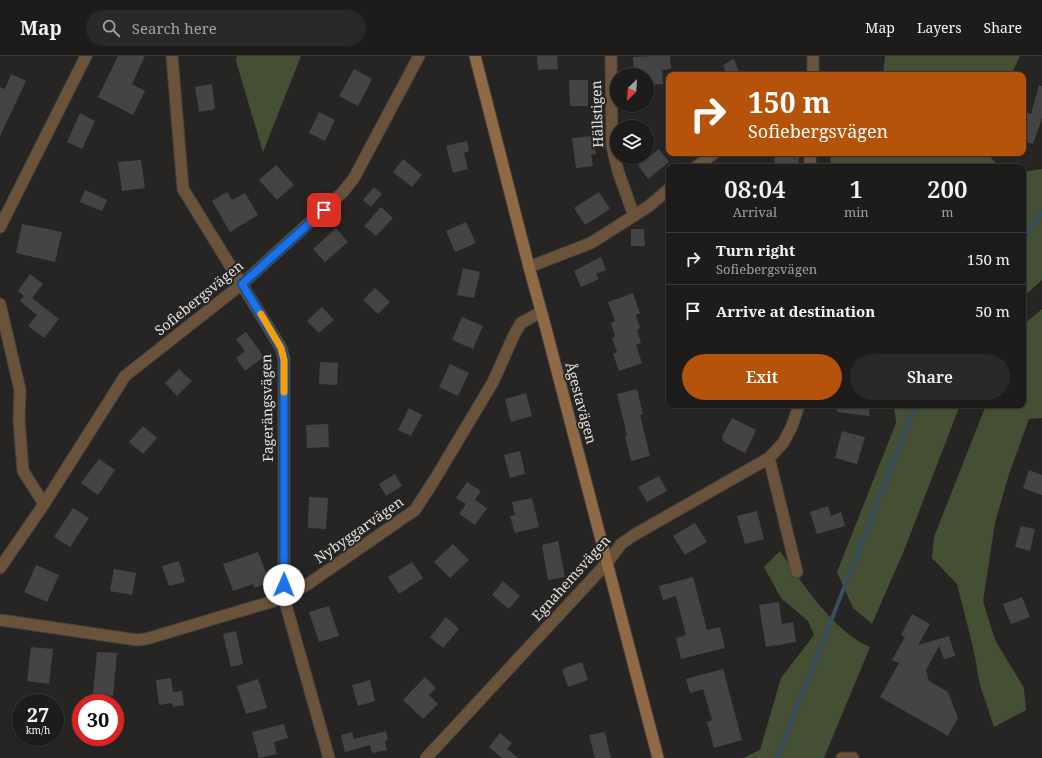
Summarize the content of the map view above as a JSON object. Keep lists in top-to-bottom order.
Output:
{
  "streets": {
    "main road": ["Ågestavägen"],
    "street": [
      "Hällstigen",
      "Sofiebergsvägen",
      "Fagerängsvägen",
      "Nybyggarvägen",
      "Egnahemsvägen"
    ]
  },
  "crossings": [
    ["Sofiebergsvägen", "Fagerängsvägen"],
    ["Ågestavägen", "Nybyggarvägen"],
    ["Ågestavägen", "Egnahemsvägen"],
    ["Fagerängsvägen", "Nybyggarvägen"]
  ],
  "north": "bottom left",
  "page": {
    "header": "Map",
    "search": "Search here",
    "nav": ["Map", "Layers", "Share"],
    "turn": ["150 m", "Sofiebergsvägen"],
    "eta": [
      "08:04",
      "Arrival",
      "1",
      "min",
      "200",
      "m"
    ],
    "list": [
      {
        "name": "Turn right",
        "note": "Sofiebergsvägen",
        "value": "150 m"
      },
      {
        "name": "Arrive at destination",
        "value": "50 m"
      }
    ],
    "buttons": ["Exit", "Share"],
    "speed": "27 km/h",
    "limit": "30"
  }
}
